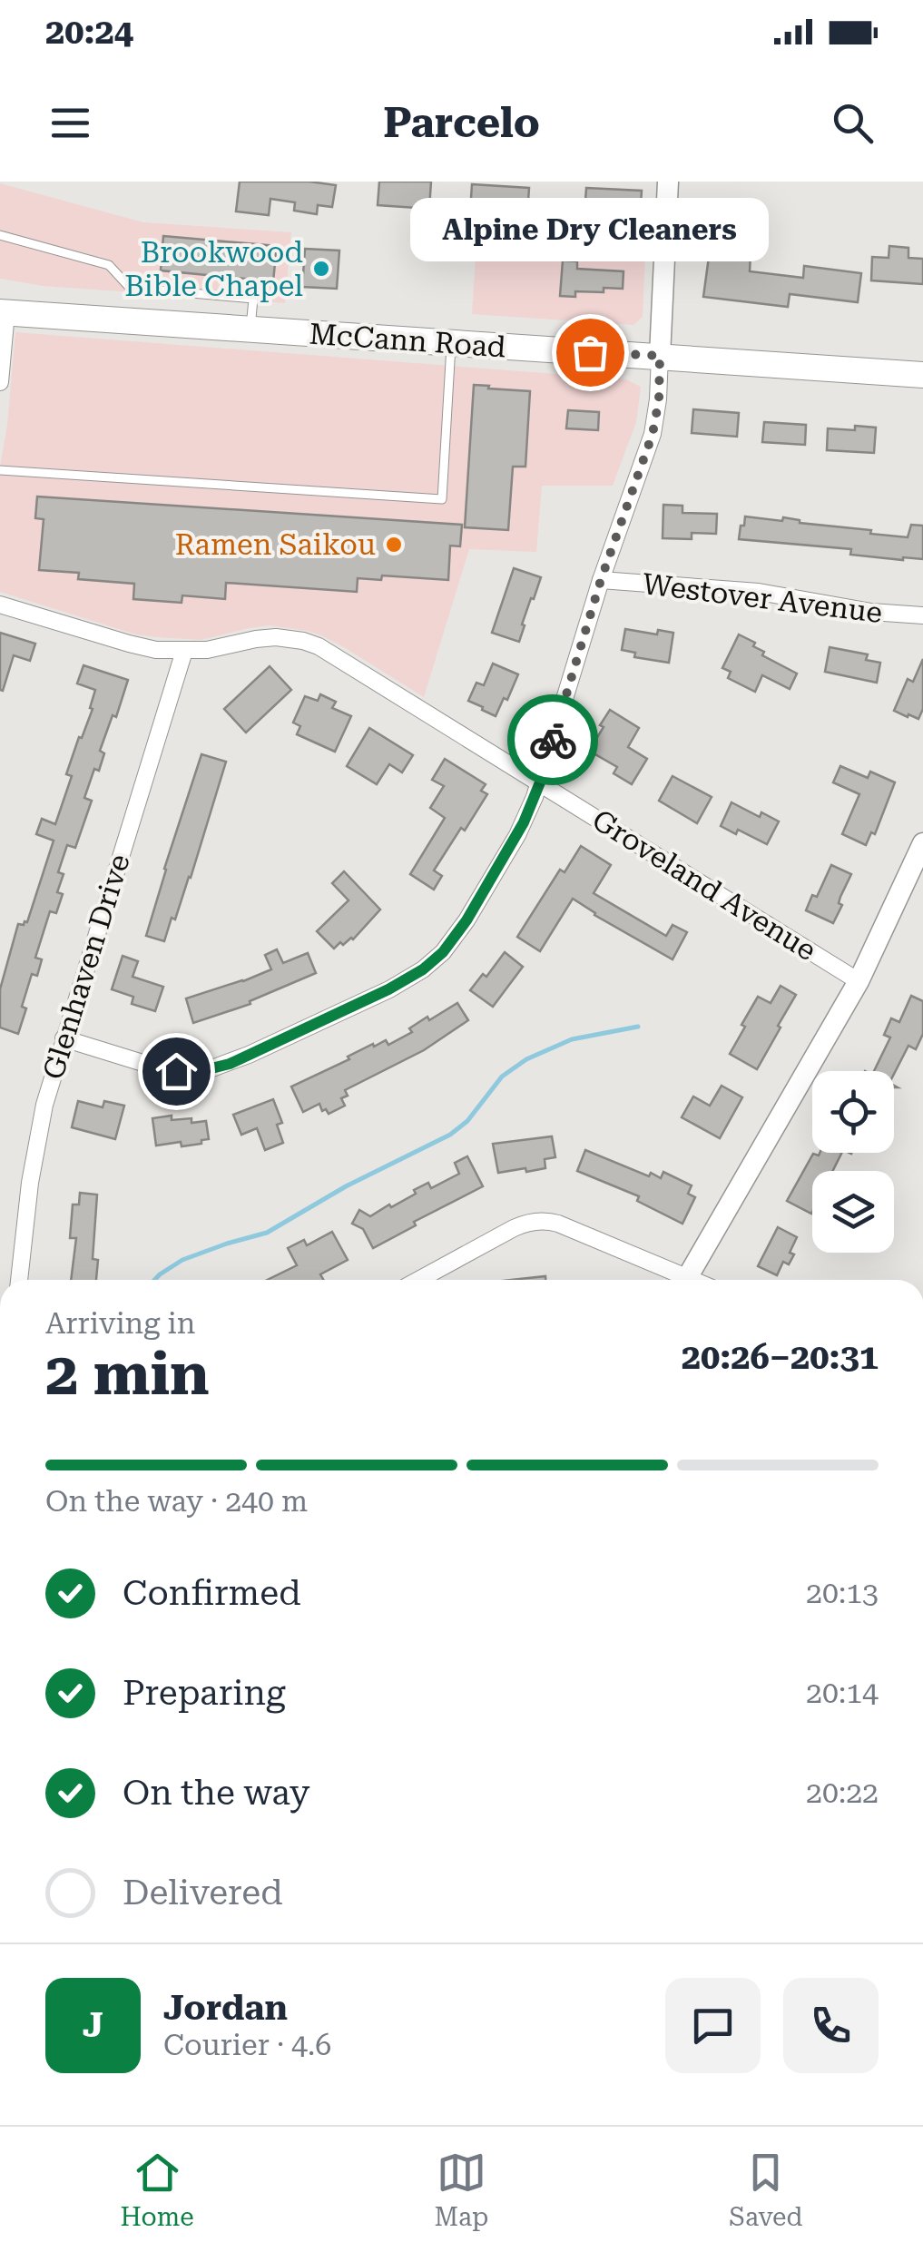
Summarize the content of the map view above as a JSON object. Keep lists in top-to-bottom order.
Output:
{
  "streets": {
    "main road": ["McCann Road"],
    "street": ["Westover Avenue", "Groveland Avenue", "Glenhaven Drive"]
  },
  "crossings": [
    ["Groveland Avenue", "Glenhaven Drive"]
  ],
  "places": ["Brookwood Bible Chapel", "Alpine Dry Cleaners", "Ramen Saikou"],
  "page": {
    "status": "20:24",
    "header": "Parcelo",
    "bubble": "Alpine Dry Cleaners",
    "heading": ["2 min", "Arriving in", "20:26–20:31"],
    "panel": ["Jordan", "Courier · 4.6"],
    "bar": "On the way · 240 m",
    "list": [
      ["Confirmed", "20:13"],
      ["Preparing", "20:14"],
      ["On the way", "20:22"],
      "Delivered"
    ],
    "round": "J",
    "tabs": ["Home", "Map", "Saved"]
  }
}
